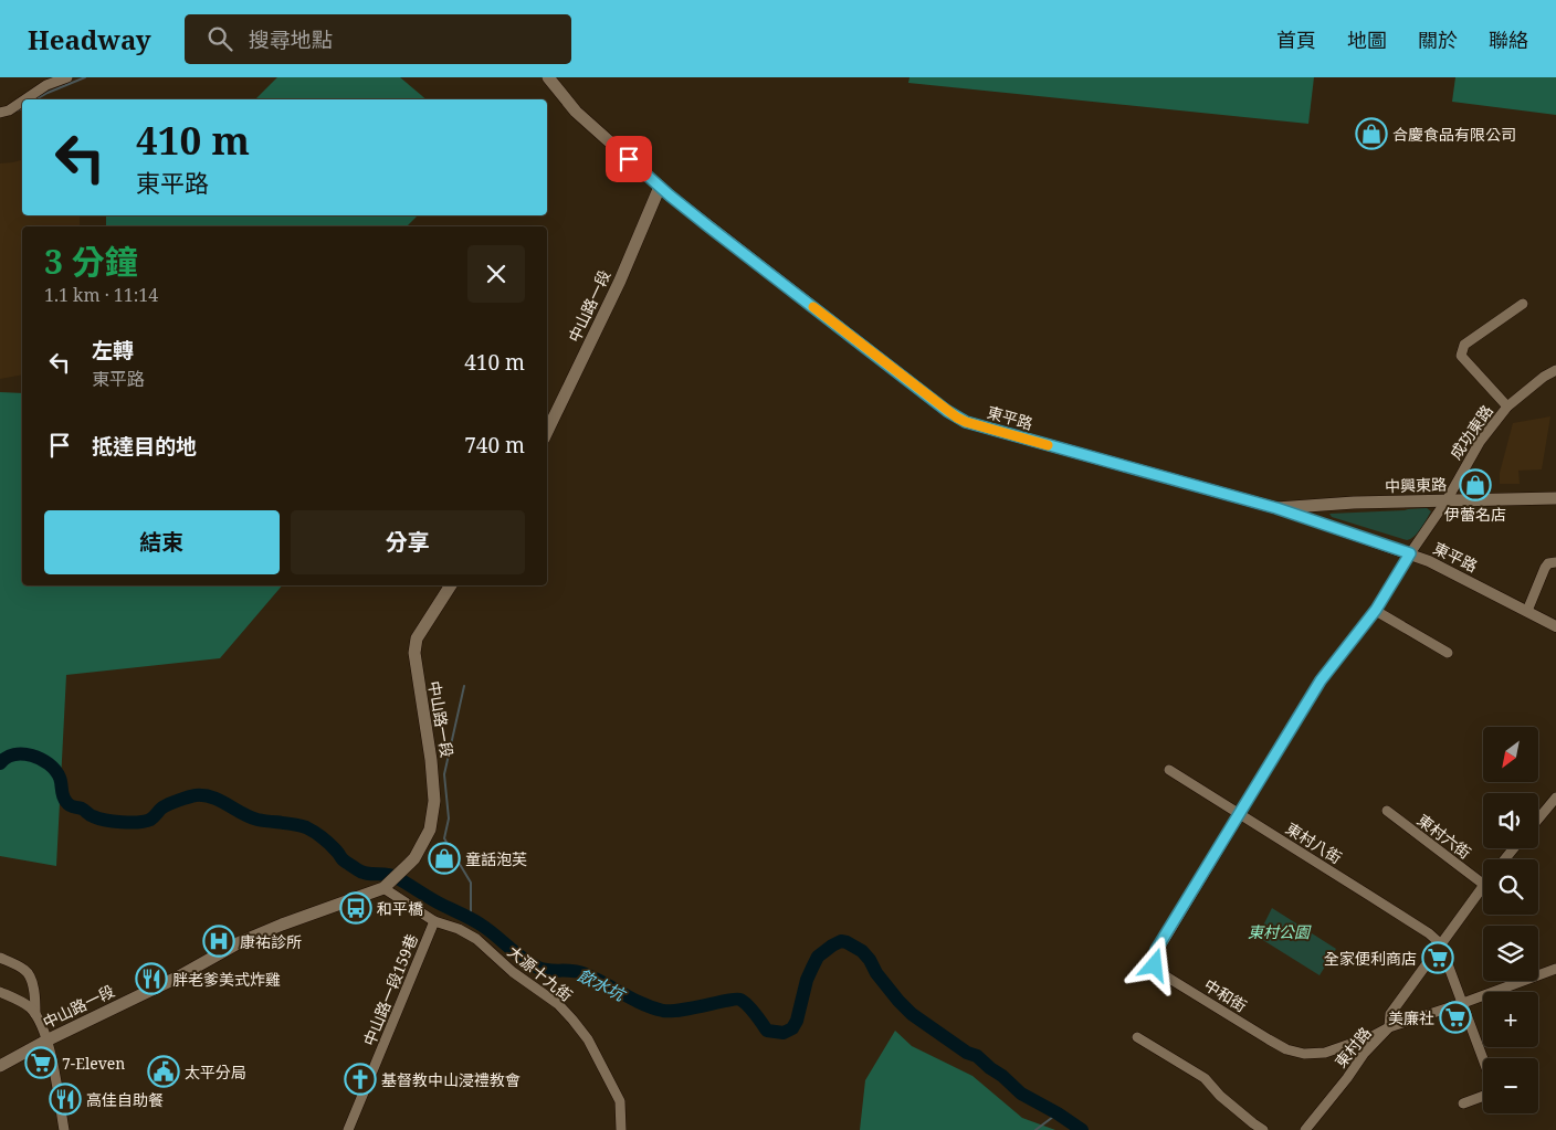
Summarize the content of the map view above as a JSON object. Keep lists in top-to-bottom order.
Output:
{
  "streets": {
    "main road": ["中山路一段", "東平路", "中興東路"],
    "street": [
      "成功東路",
      "東村六街",
      "東村八街",
      "大源十九街",
      "中山路一段159巷",
      "中和街",
      "東村路"
    ]
  },
  "crossings": [
    ["中山路一段", "東平路"],
    ["中山路一段", "大源十九街"],
    ["東平路", "成功東路"],
    ["東平路", "中興東路"],
    ["東平路", "中和街"],
    ["成功東路", "中興東路"],
    ["成功東路", "中和街"],
    ["東村八街", "中和街"],
    ["東村八街", "東村路"],
    ["大源十九街", "中山路一段159巷"],
    ["中和街", "東村路"]
  ],
  "water": ["飲水坑"],
  "parks": ["東村公園"],
  "places": {
    "shop": ["合慶食品有限公司", "伊蕾名店", "童話泡芙"],
    "bus stop": ["和平橋"],
    "hospital": ["康祐診所"],
    "supermarket": ["全家便利商店", "美廉社", "7-Eleven"],
    "restaurant": ["胖老爹美式炸雞", "高佳自助餐"],
    "public building": ["太平分局"],
    "church": ["基督教中山浸禮教會"]
  },
  "north": "bottom left",
  "page": {
    "header": "Headway",
    "search": "搜尋地點",
    "nav": [
      "首頁",
      "地圖",
      "關於",
      "聯絡"
    ],
    "turn": ["410 m", "東平路"],
    "heading": ["3 分鐘", "1.1 km · 11:14"],
    "list": [
      {
        "name": "左轉",
        "note": "東平路",
        "value": "410 m"
      },
      {
        "name": "抵達目的地",
        "value": "740 m"
      }
    ],
    "buttons": ["結束", "分享"],
    "map_buttons": ["+", "−"]
  }
}
